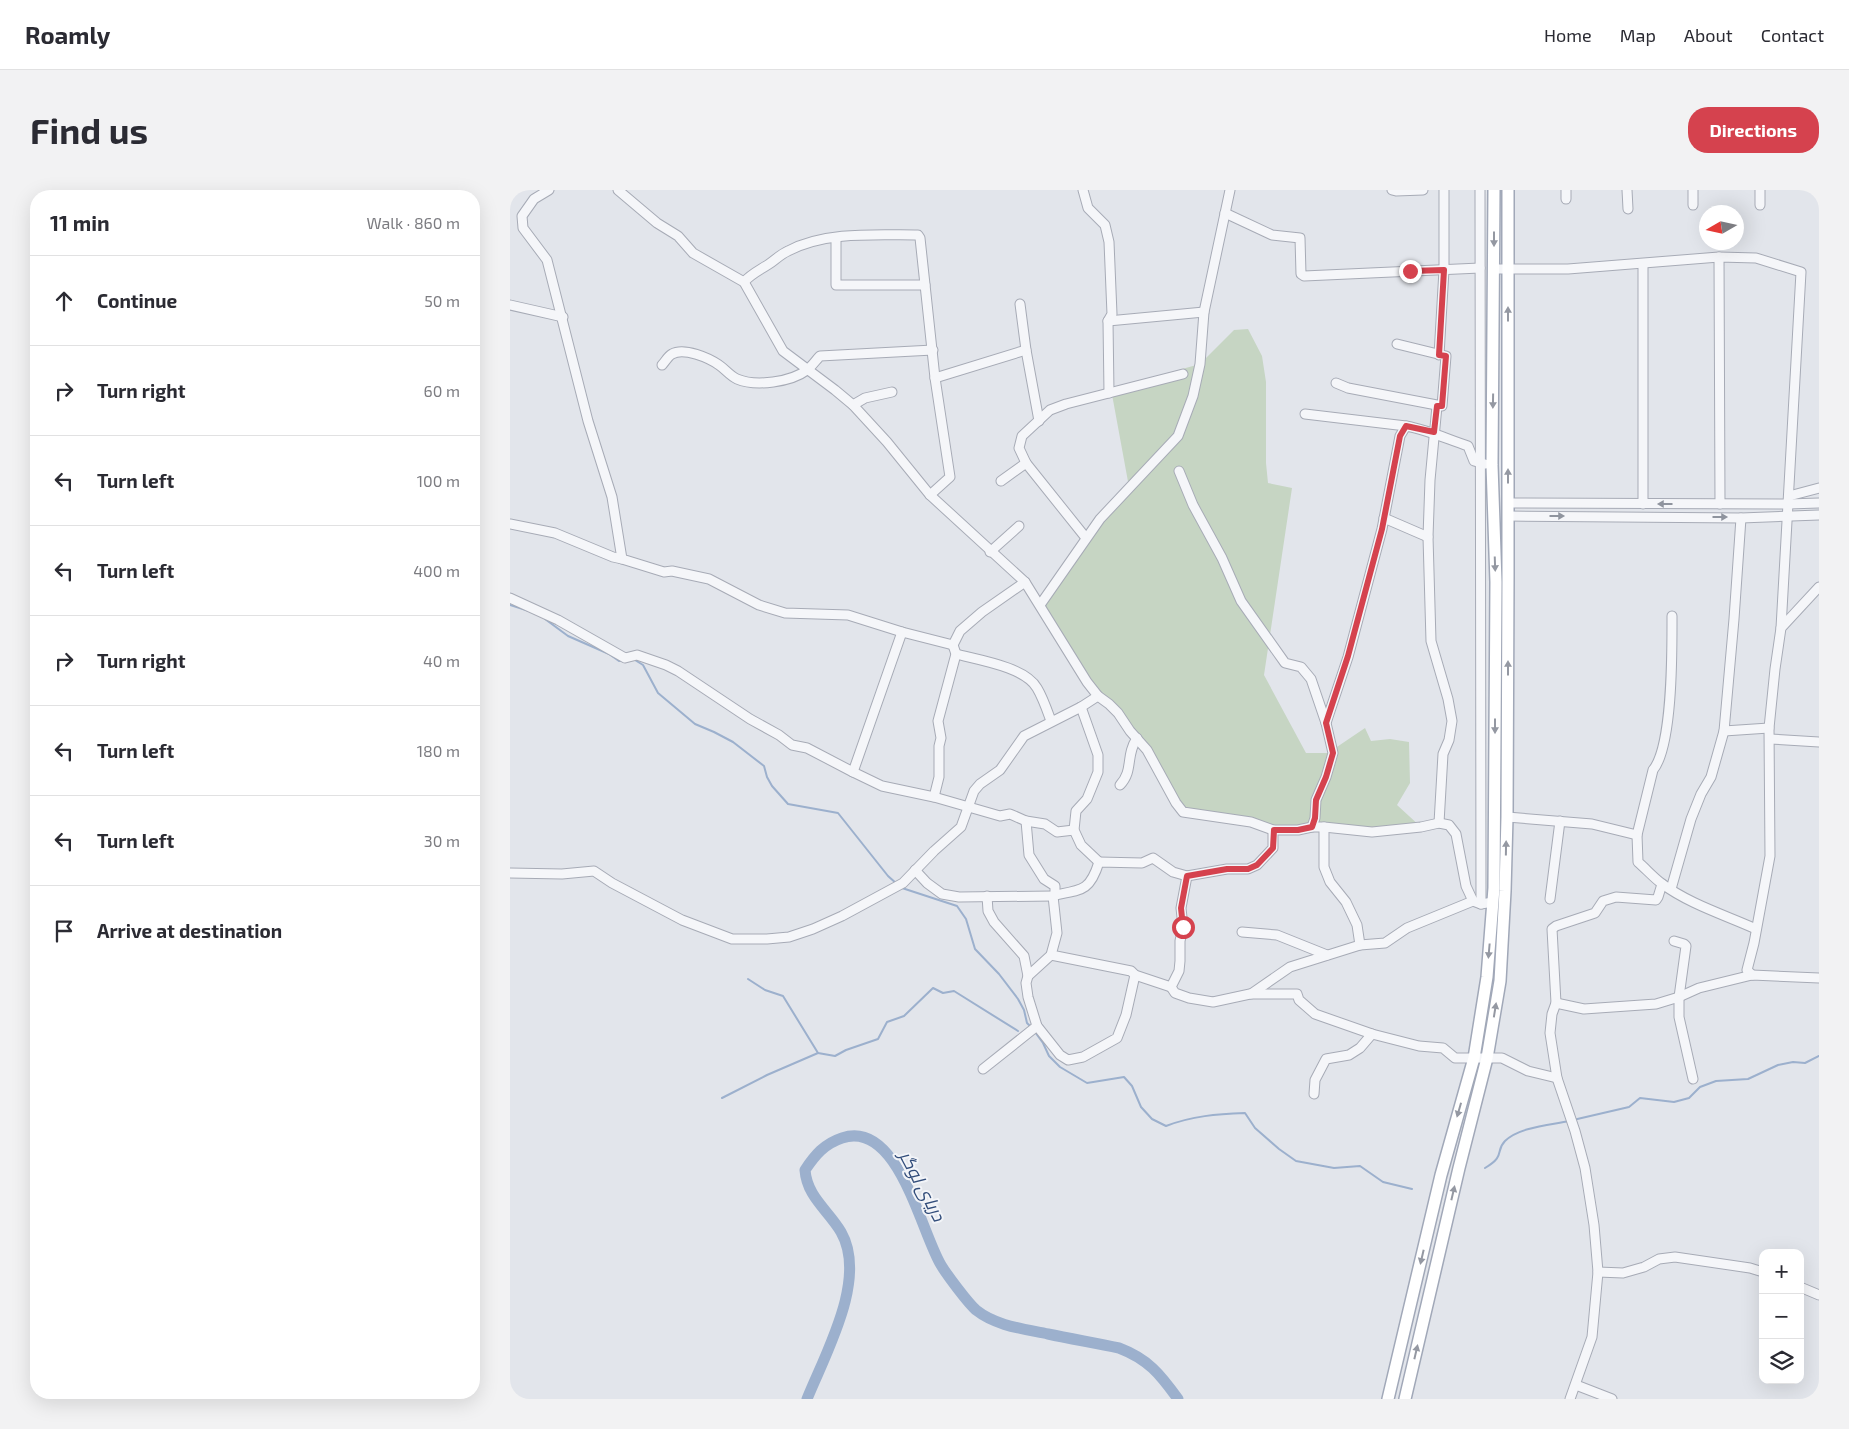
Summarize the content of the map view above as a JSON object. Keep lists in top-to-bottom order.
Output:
{
  "water": ["دریای لوگر"],
  "north": "left",
  "page": {
    "header": "Roamly",
    "nav": [
      "Home",
      "Map",
      "About",
      "Contact"
    ],
    "buttons": "Directions",
    "title": "Find us",
    "heading": ["11 min", "Walk · 860 m"],
    "list": [
      ["Continue", "50 m"],
      ["Turn right", "60 m"],
      ["Turn left", "100 m"],
      ["Turn left", "400 m"],
      ["Turn right", "40 m"],
      ["Turn left", "180 m"],
      ["Turn left", "30 m"],
      "Arrive at destination"
    ],
    "map_buttons": ["+", "−"]
  }
}
